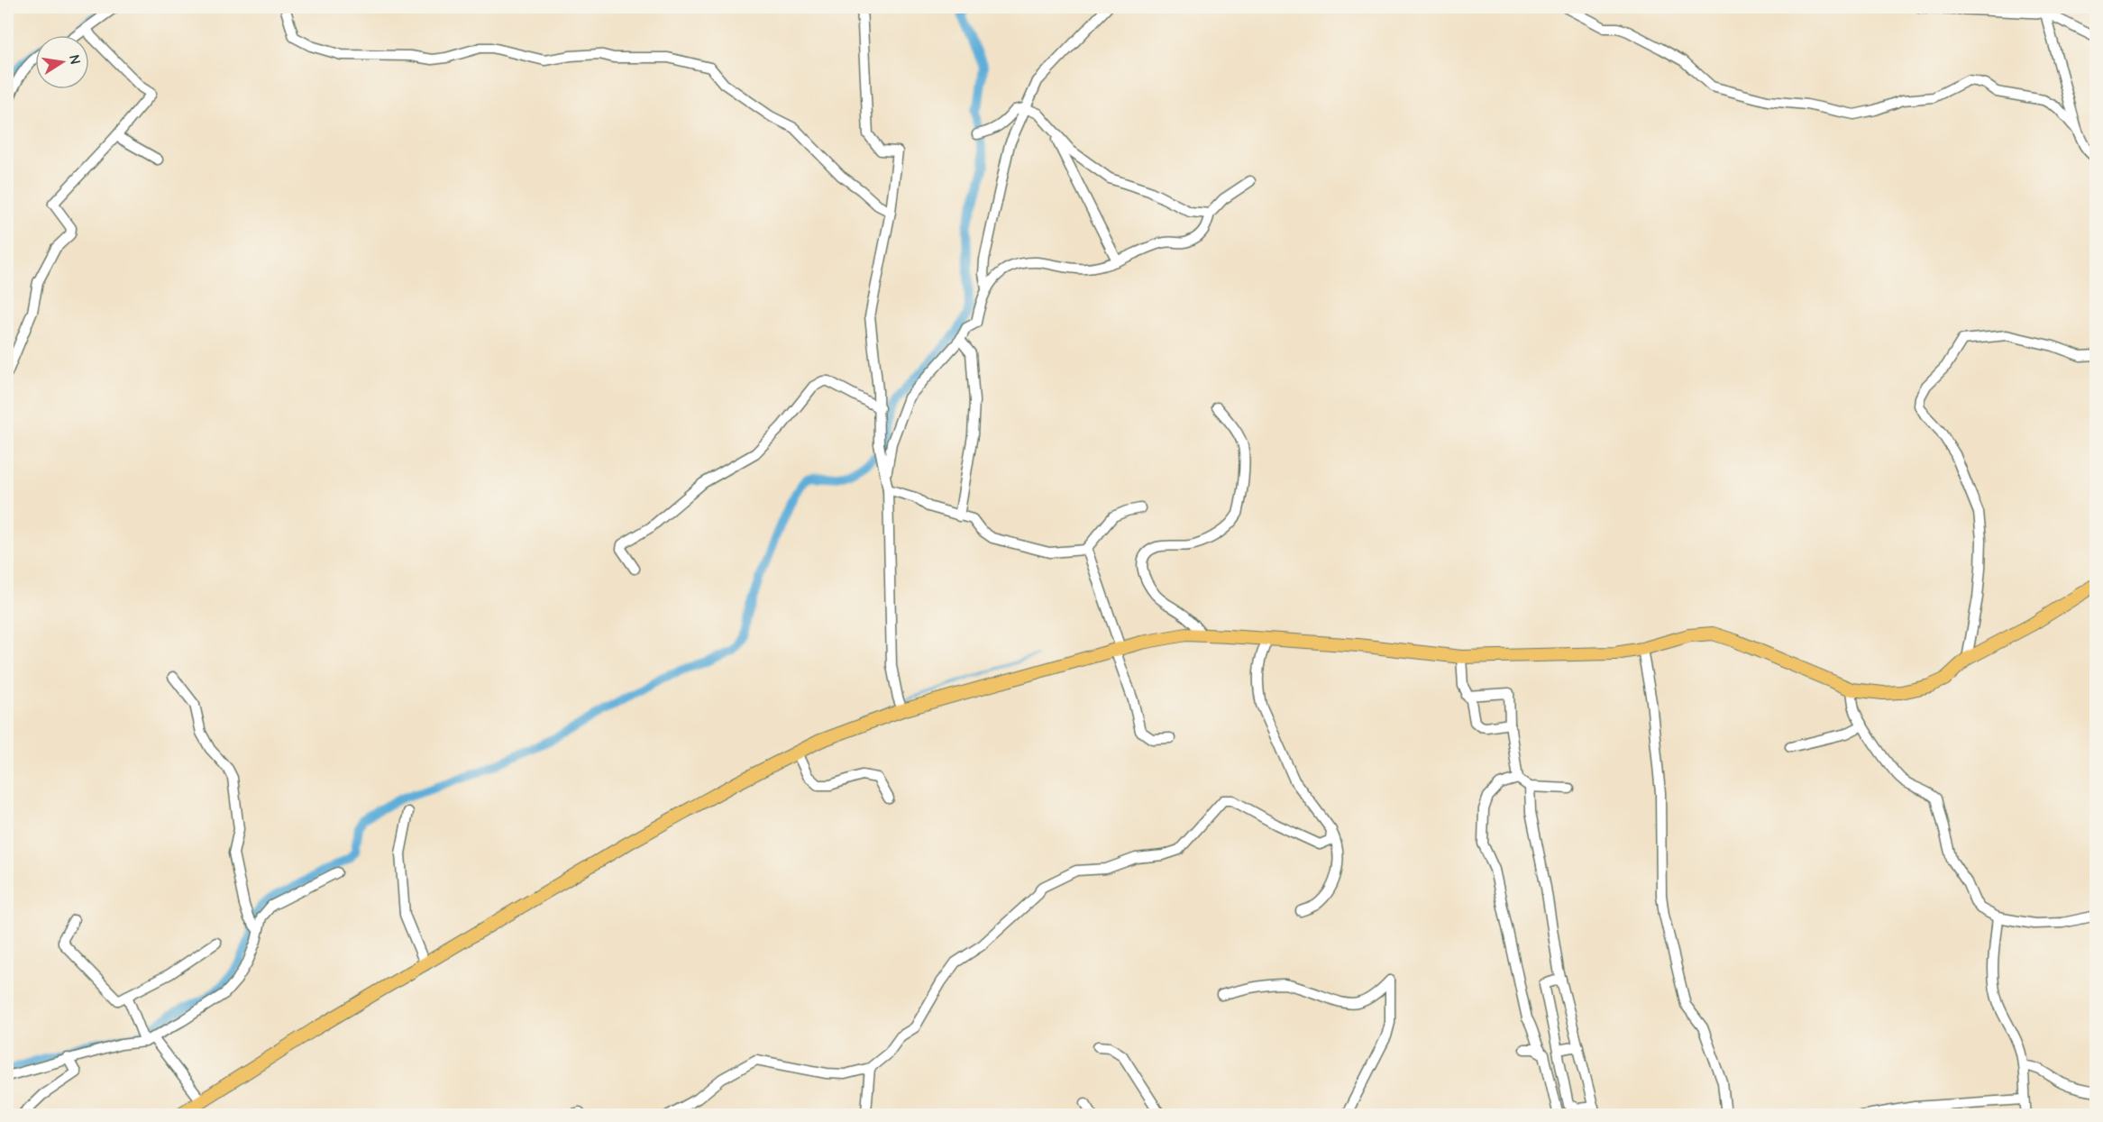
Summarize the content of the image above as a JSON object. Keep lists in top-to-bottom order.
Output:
{
  "north": "right"
}
